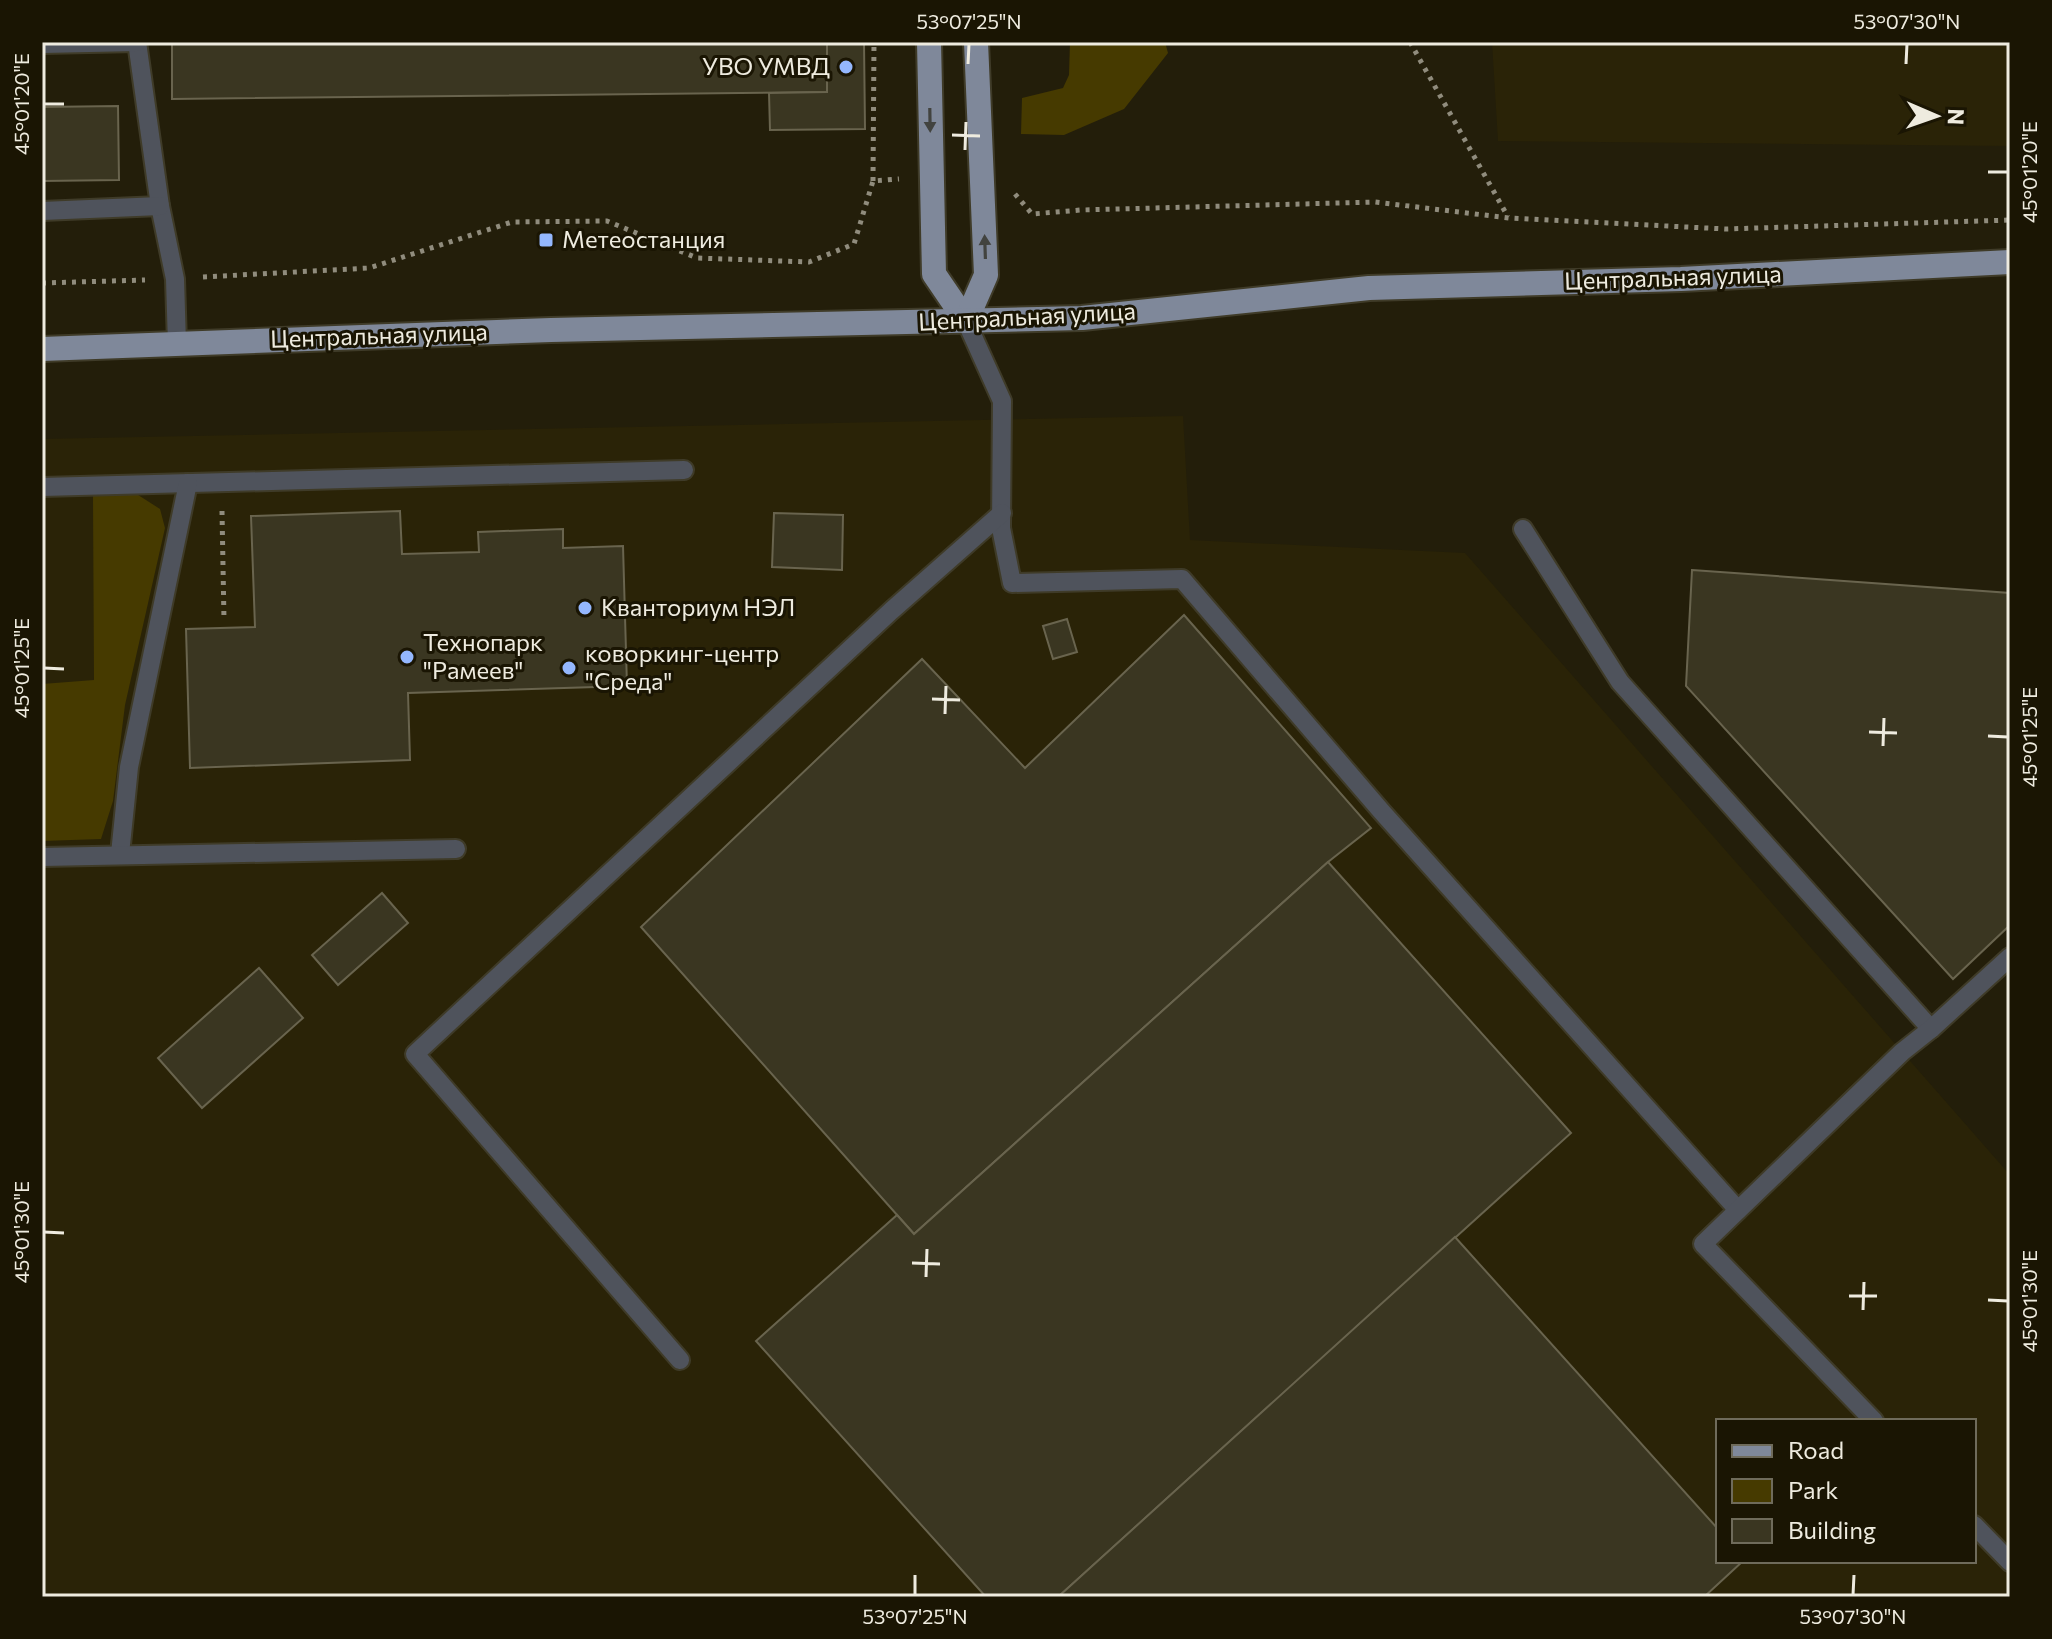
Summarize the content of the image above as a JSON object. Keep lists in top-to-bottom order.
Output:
{
  "streets": {
    "main road": ["Центральная улица"]
  },
  "places": {
    "other": [
      "УВО УМВД",
      "Кванториум НЭЛ",
      "Технопарк \"Рамеев\"",
      "коворкинг-центр \"Среда\""
    ],
    "transit": ["Метеостанция"]
  },
  "legend": ["Road", "Park", "Building"],
  "north": "right",
  "coordinates": [
    "53°07'25\"N",
    "53°07'30\"N",
    "45°01'20\"E",
    "45°01'25\"E",
    "45°01'30\"E"
  ]
}
